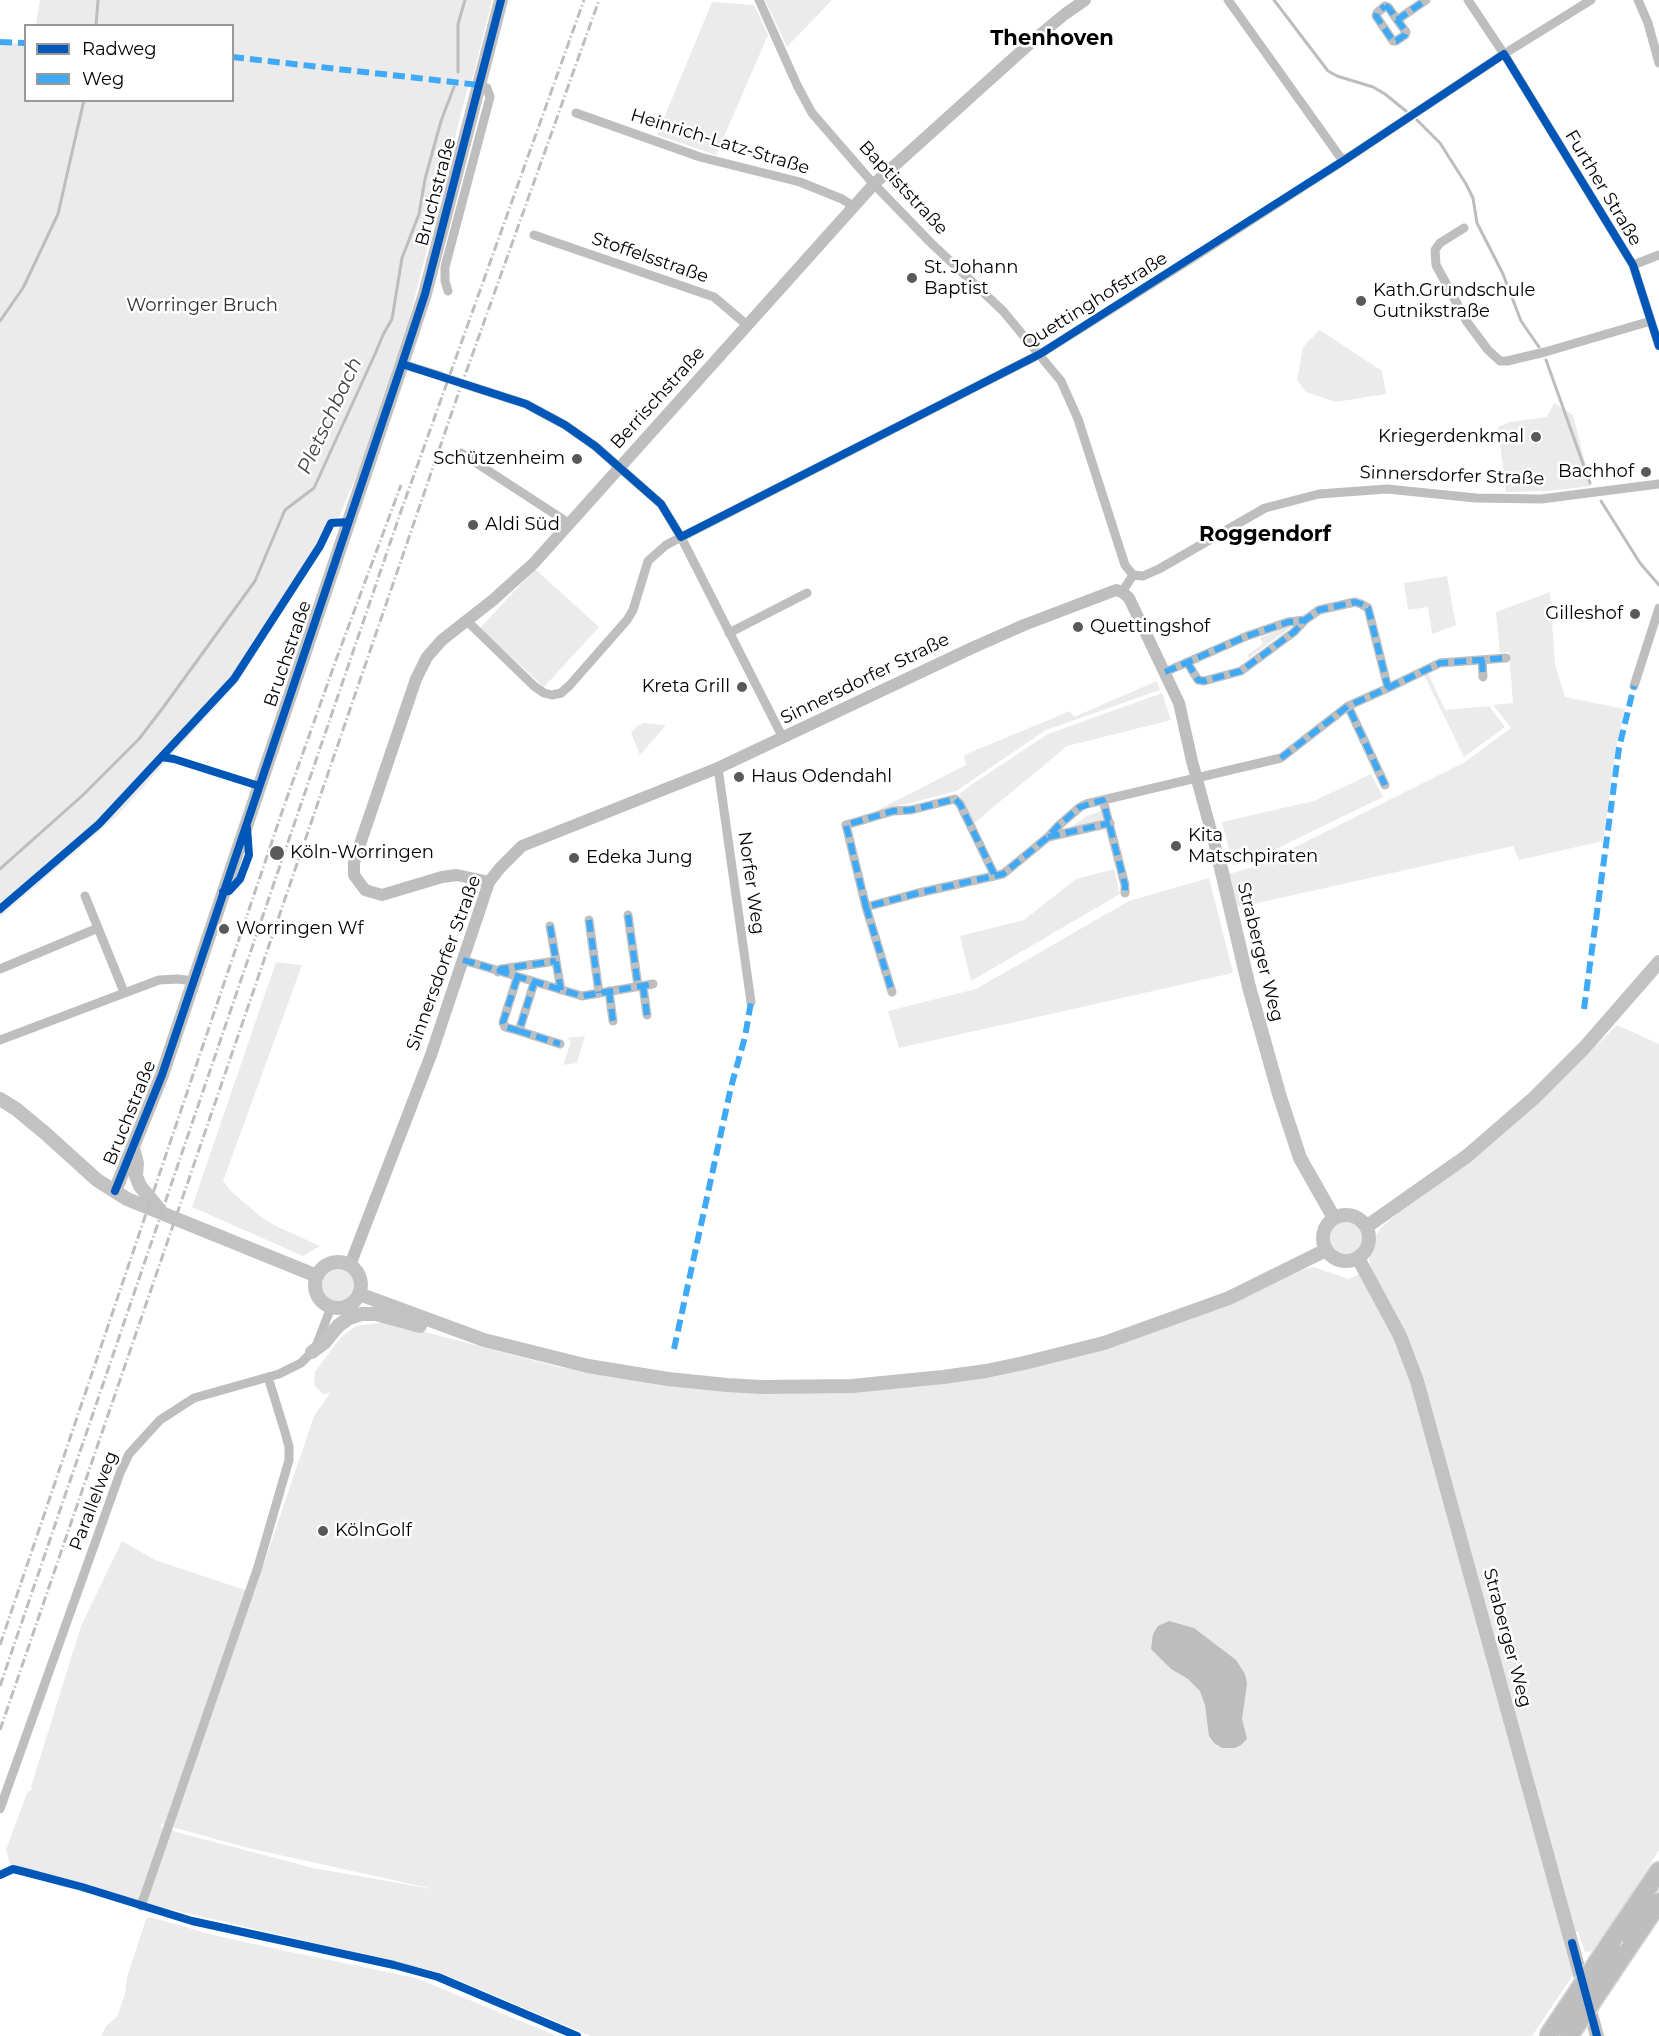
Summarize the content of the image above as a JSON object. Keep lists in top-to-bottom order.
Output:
{
  "streets": {
    "main road": ["Bruchstraße", "Straberger Weg"],
    "street": [
      "Heinrich-Latz-Straße",
      "Baptiststraße",
      "Further Straße",
      "Stoffelsstraße",
      "Quettinghofstraße",
      "Berrischstraße",
      "Sinnersdorfer Straße",
      "Norfer Weg",
      "Parallelweg"
    ]
  },
  "crossings": [
    ["Heinrich-Latz-Straße", "Berrischstraße"],
    ["Baptiststraße", "Quettinghofstraße"],
    ["Baptiststraße", "Berrischstraße"],
    ["Baptiststraße", "Sinnersdorfer Straße"],
    ["Further Straße", "Quettinghofstraße"],
    ["Bruchstraße", "Sinnersdorfer Straße"],
    ["Bruchstraße", "Parallelweg"],
    ["Stoffelsstraße", "Berrischstraße"],
    ["Quettinghofstraße", "Berrischstraße"],
    ["Berrischstraße", "Sinnersdorfer Straße"],
    ["Sinnersdorfer Straße", "Norfer Weg"],
    ["Sinnersdorfer Straße", "Straberger Weg"],
    ["Sinnersdorfer Straße", "Parallelweg"]
  ],
  "districts": ["Thenhoven", "Roggendorf"],
  "water": ["Pletschbach"],
  "parks": ["Worringer Bruch"],
  "places": [
    "St. Johann Baptist",
    "Kath.Grundschule Gutnikstraße",
    "Kriegerdenkmal",
    "Schützenheim",
    "Bachhof",
    "Aldi Süd",
    "Gilleshof",
    "Quettingshof",
    "Kreta Grill",
    "Haus Odendahl",
    "Kita Matschpiraten",
    "Köln-Worringen",
    "Edeka Jung",
    "Worringen Wf",
    "KölnGolf"
  ],
  "legend": ["Radweg", "Weg"]
}
